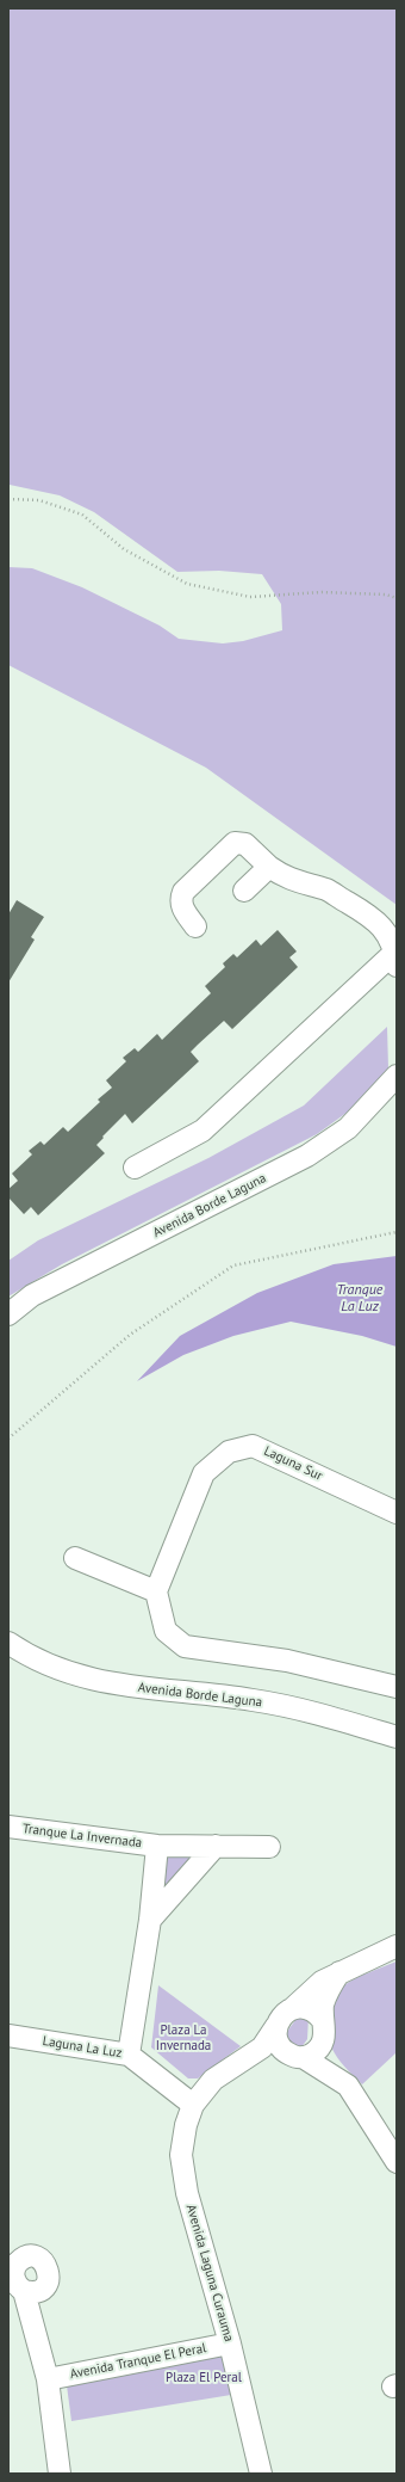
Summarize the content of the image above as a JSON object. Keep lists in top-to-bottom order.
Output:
{
  "streets": {
    "street": [
      "Avenida Borde Laguna",
      "Laguna Sur",
      "Tranque La Invernada",
      "Laguna La Luz",
      "Avenida Laguna Curauma",
      "Avenida Tranque El Peral"
    ]
  },
  "crossings": [
    ["Tranque La Invernada", "Laguna La Luz"],
    ["Laguna La Luz", "Avenida Laguna Curauma"],
    ["Avenida Laguna Curauma", "Avenida Tranque El Peral"]
  ],
  "water": ["Tranque La Luz"],
  "parks": ["Plaza La Invernada", "Plaza El Peral"]
}
